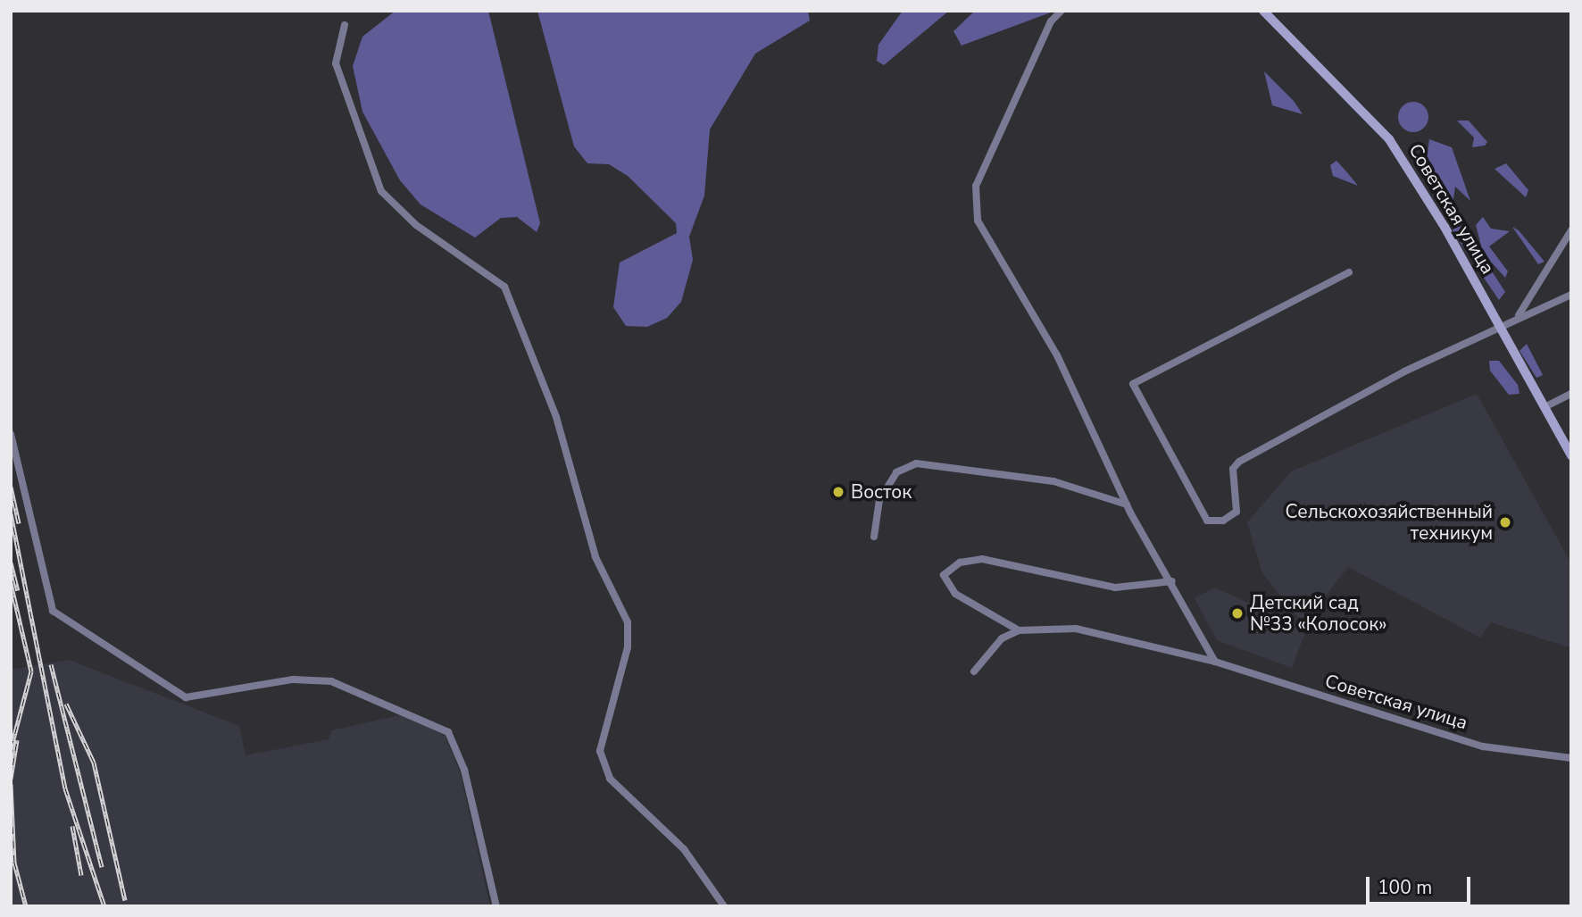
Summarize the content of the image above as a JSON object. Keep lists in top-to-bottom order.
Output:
{
  "streets": {
    "main road": ["Советская улица"]
  },
  "places": ["Восток", "Сельскохозяйственный техникум", "Детский сад №33 «Колосок»"],
  "scale_bar": "100 m"
}
